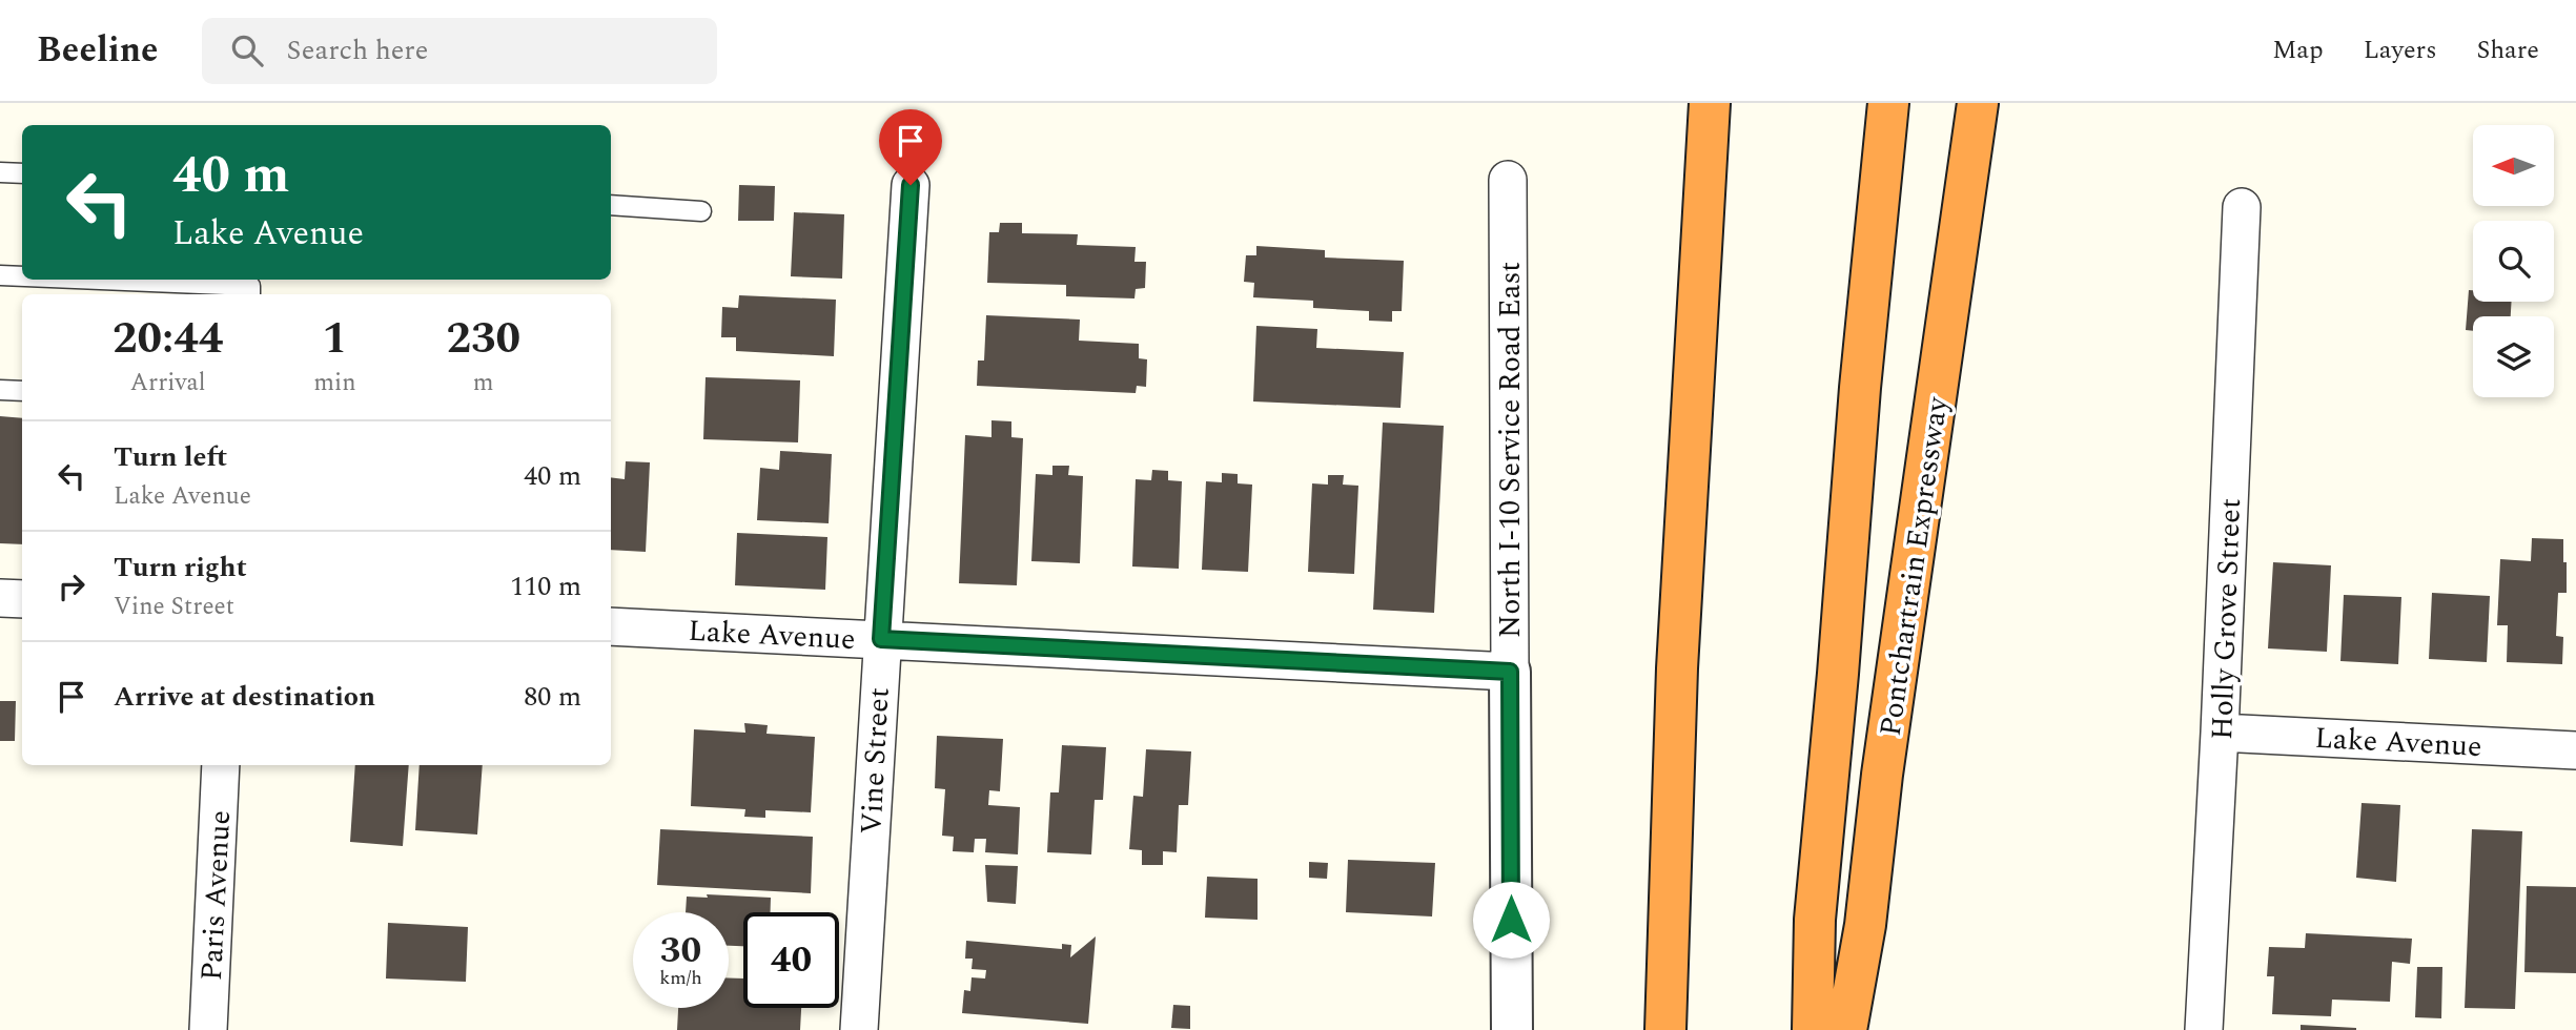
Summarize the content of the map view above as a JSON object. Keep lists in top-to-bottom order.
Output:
{
  "streets": {
    "highway": ["Pontchartrain Expressway"],
    "street": [
      "North I-10 Service Road East",
      "Holly Grove Street",
      "Lake Avenue",
      "Vine Street",
      "Paris Avenue"
    ]
  },
  "crossings": [
    ["North I-10 Service Road East", "Lake Avenue"],
    ["Holly Grove Street", "Lake Avenue"],
    ["Lake Avenue", "Vine Street"]
  ],
  "north": "left",
  "page": {
    "header": "Beeline",
    "search": "Search here",
    "nav": ["Map", "Layers", "Share"],
    "turn": ["40 m", "Lake Avenue"],
    "eta": [
      "20:44",
      "Arrival",
      "1",
      "min",
      "230",
      "m"
    ],
    "list": [
      {
        "name": "Turn left",
        "note": "Lake Avenue",
        "value": "40 m"
      },
      {
        "name": "Turn right",
        "note": "Vine Street",
        "value": "110 m"
      },
      {
        "name": "Arrive at destination",
        "value": "80 m"
      }
    ],
    "speed": "30 km/h",
    "limit": "40"
  }
}
